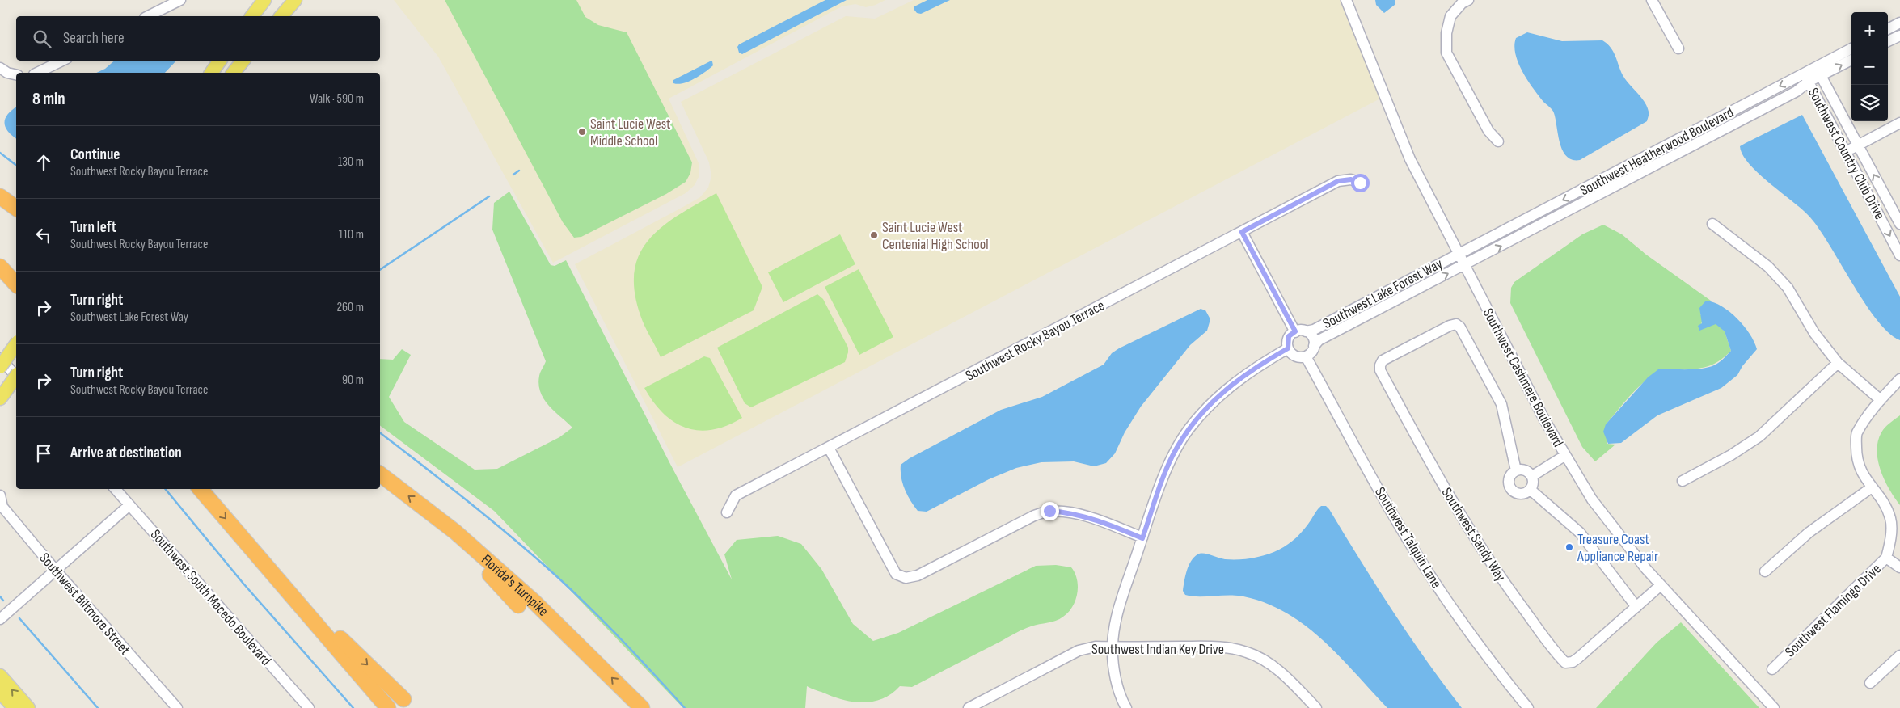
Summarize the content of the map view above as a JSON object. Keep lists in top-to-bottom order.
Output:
{
  "streets": {
    "highway": ["Florida's Turnpike"],
    "street": [
      "Southwest Heatherwood Boulevard",
      "Southwest Country Club Drive",
      "Southwest Lake Forest Way",
      "Southwest Rocky Bayou Terrace",
      "Southwest Cashmere Boulevard",
      "Southwest Sandy Way",
      "Southwest Talquin Lane",
      "Southwest South Macedo Boulevard",
      "Southwest Biltmore Street",
      "Southwest Flamingo Drive",
      "Southwest Indian Key Drive"
    ]
  },
  "crossings": [
    ["Southwest Heatherwood Boulevard", "Southwest Country Club Drive"],
    ["Southwest Heatherwood Boulevard", "Southwest Lake Forest Way"],
    ["Southwest Heatherwood Boulevard", "Southwest Cashmere Boulevard"],
    ["Southwest Lake Forest Way", "Southwest Cashmere Boulevard"],
    ["Southwest Lake Forest Way", "Southwest Talquin Lane"],
    ["Southwest Cashmere Boulevard", "Southwest Sandy Way"]
  ],
  "places": ["Saint Lucie West Middle School", "Saint Lucie West Centenial High School", "Treasure Coast Appliance Repair"],
  "page": {
    "map_buttons": ["+", "−"],
    "search": "Search here",
    "heading": ["8 min", "Walk · 590 m"],
    "list": [
      ["Continue", "Southwest Rocky Bayou Terrace", "130 m"],
      ["Turn left", "Southwest Rocky Bayou Terrace", "110 m"],
      ["Turn right", "Southwest Lake Forest Way", "260 m"],
      ["Turn right", "Southwest Rocky Bayou Terrace", "90 m"],
      "Arrive at destination"
    ]
  }
}
